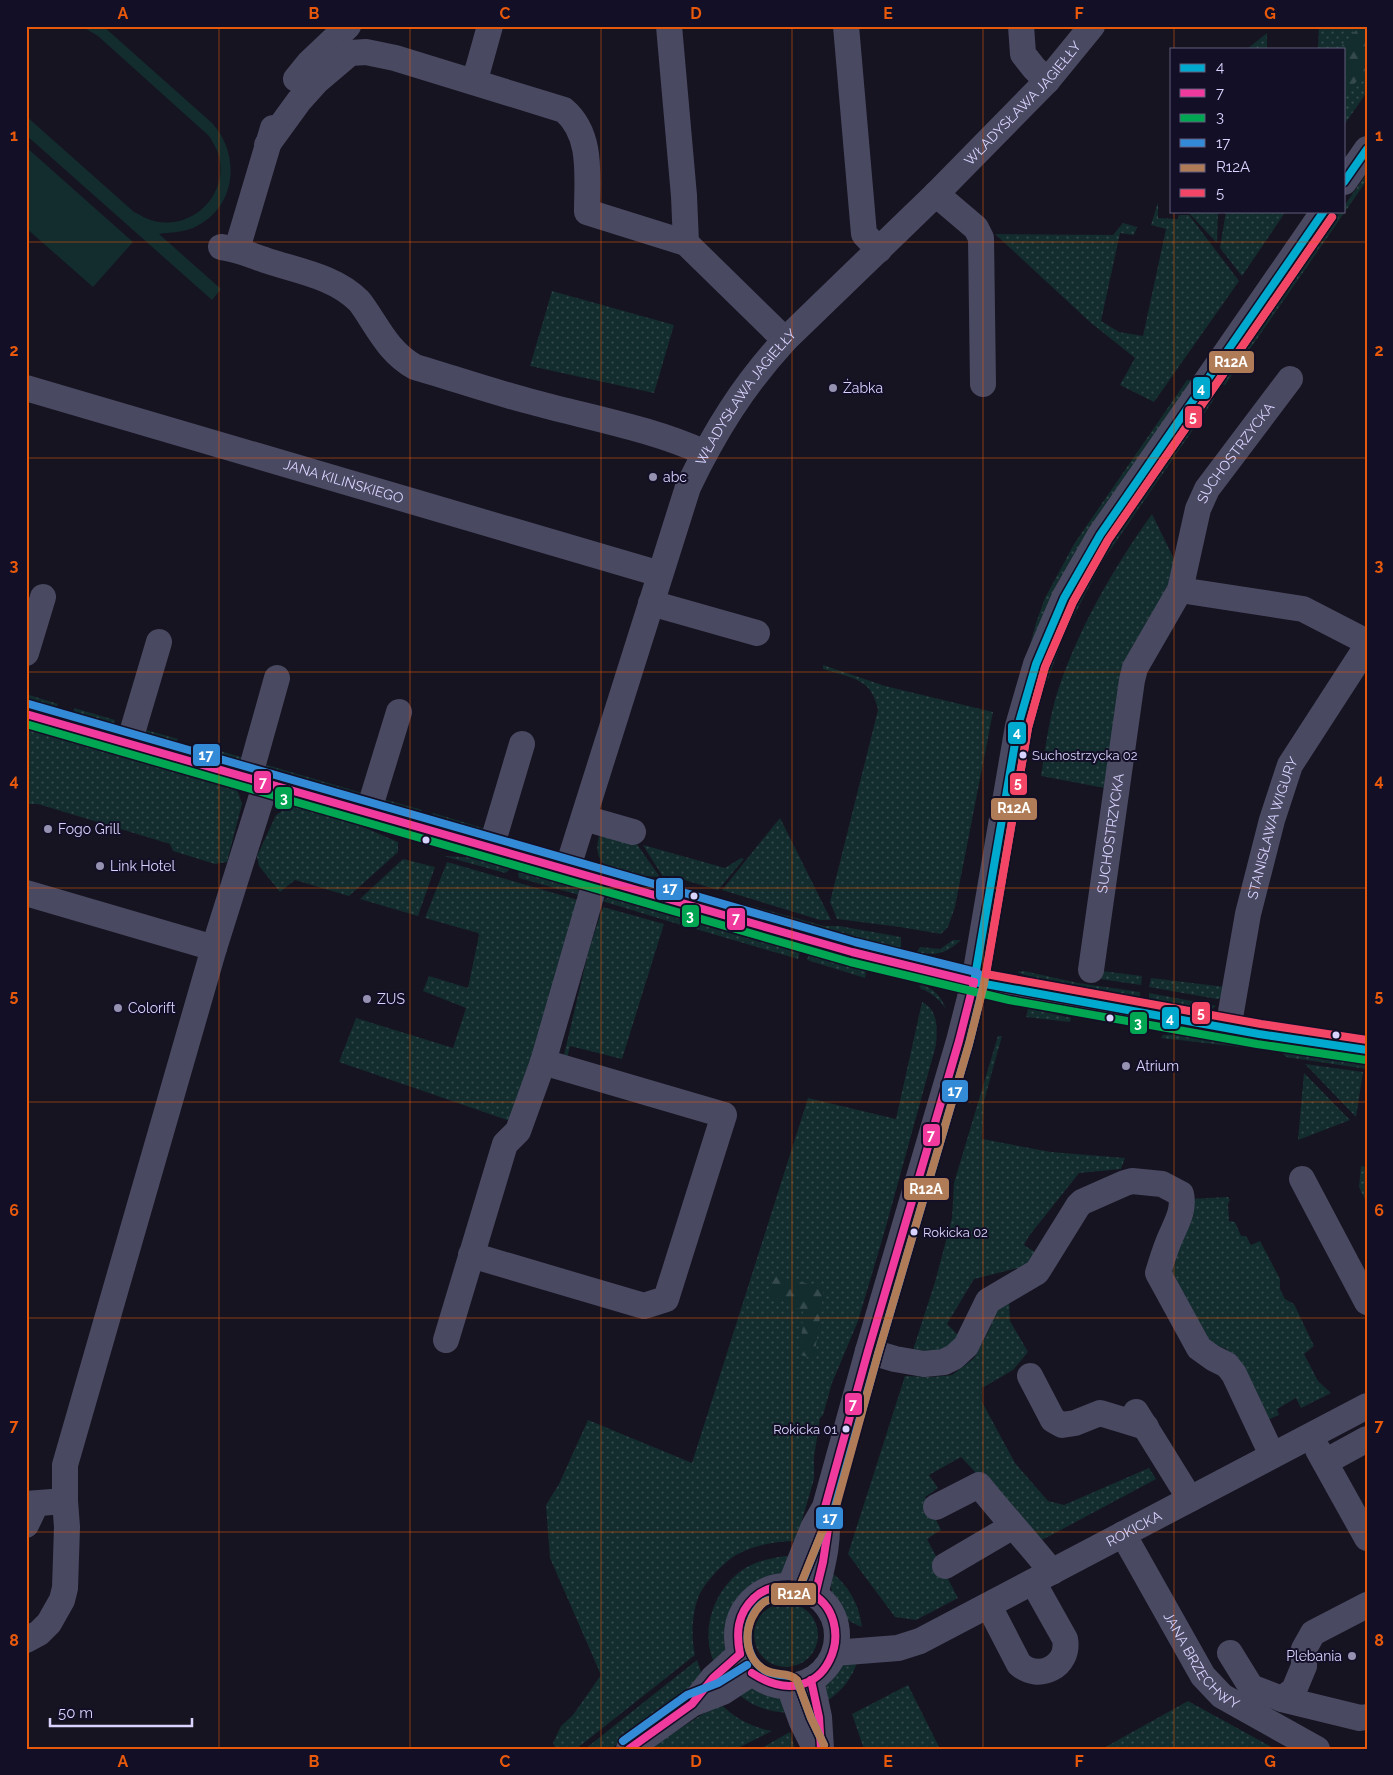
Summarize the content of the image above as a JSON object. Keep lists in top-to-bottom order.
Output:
{
  "streets": {
    "street": [
      "WŁADYSŁAWA JAGIEŁŁY",
      "SUCHOSTRZYCKA",
      "JANA KILIŃSKIEGO",
      "STANISŁAWA WIGURY",
      "ROKICKA",
      "JANA BRZECHWY"
    ]
  },
  "crossings": [
    ["WŁADYSŁAWA JAGIEŁŁY", "JANA KILIŃSKIEGO"],
    ["ROKICKA", "JANA BRZECHWY"]
  ],
  "places": [
    "Żabka",
    "abc",
    "Suchostrzycka 02",
    "Fogo Grill",
    "Link Hotel",
    "ZUS",
    "Colorift",
    "Atrium",
    "Rokicka 02",
    "Rokicka 01",
    "Plebania"
  ],
  "lines": [
    "transit line 4",
    "transit line R12A",
    "transit line 5",
    "transit line 17",
    "transit line 7",
    "transit line 3"
  ],
  "legend": [
    "4",
    "7",
    "3",
    "17",
    "R12A",
    "5"
  ],
  "scale_bar": "50 m",
  "grid": {
    "columns": [
      "A",
      "B",
      "C",
      "D",
      "E",
      "F",
      "G"
    ],
    "rows": [
      "1",
      "2",
      "3",
      "4",
      "5",
      "6",
      "7",
      "8"
    ]
  }
}
